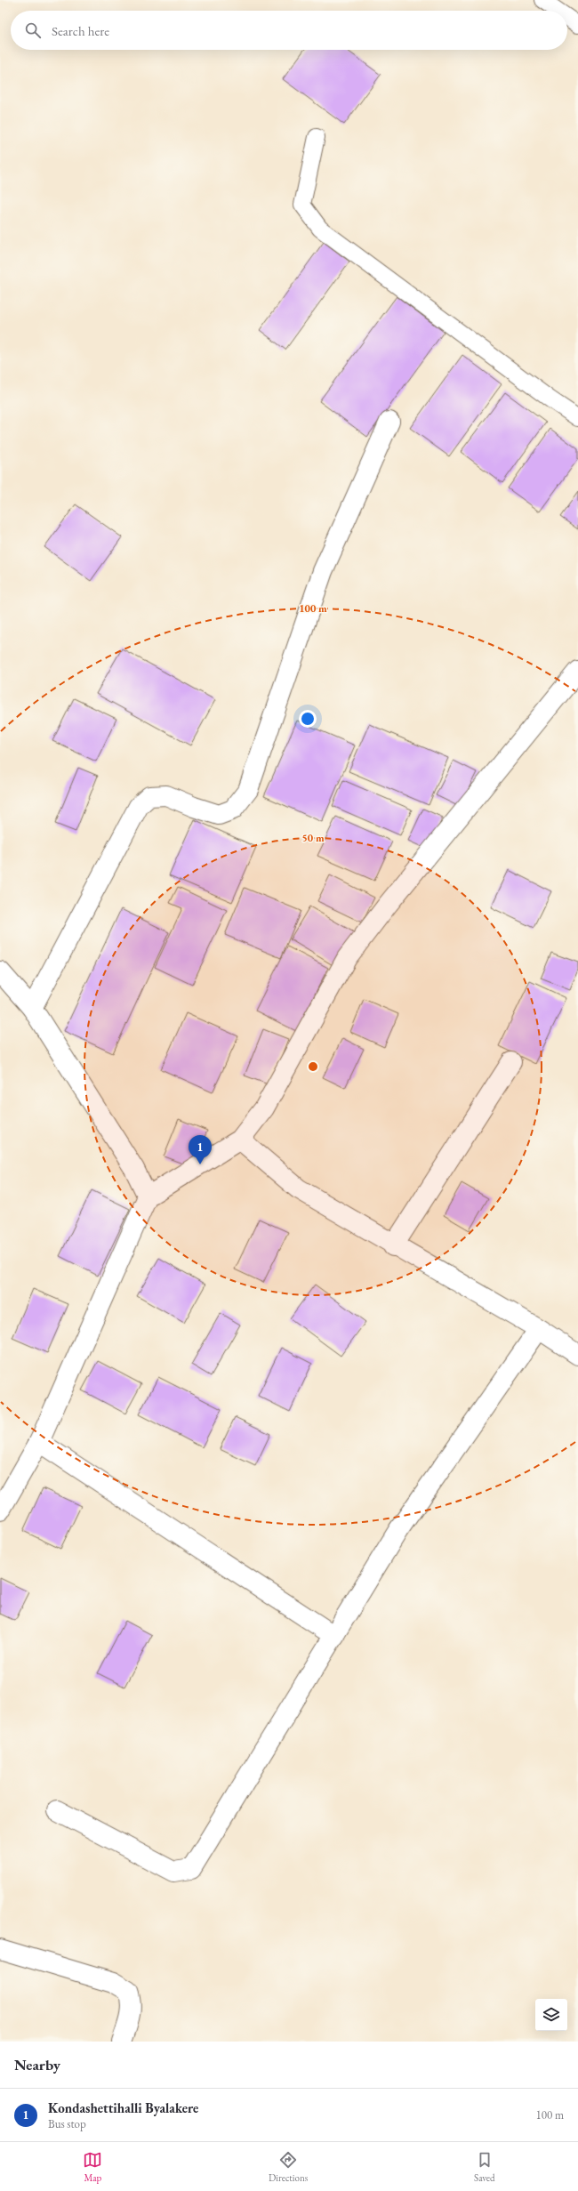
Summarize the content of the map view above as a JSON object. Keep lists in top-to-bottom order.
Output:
{
  "page": {
    "search": "Search here",
    "pins": "1",
    "heading": "Nearby",
    "list": [
      {
        "mark": "1",
        "name": "Kondashettihalli Byalakere",
        "note": "Bus stop",
        "value": "100 m"
      }
    ],
    "nav": ["Map", "Directions", "Saved"]
  },
  "rings": ["100 m", "50 m"]
}
